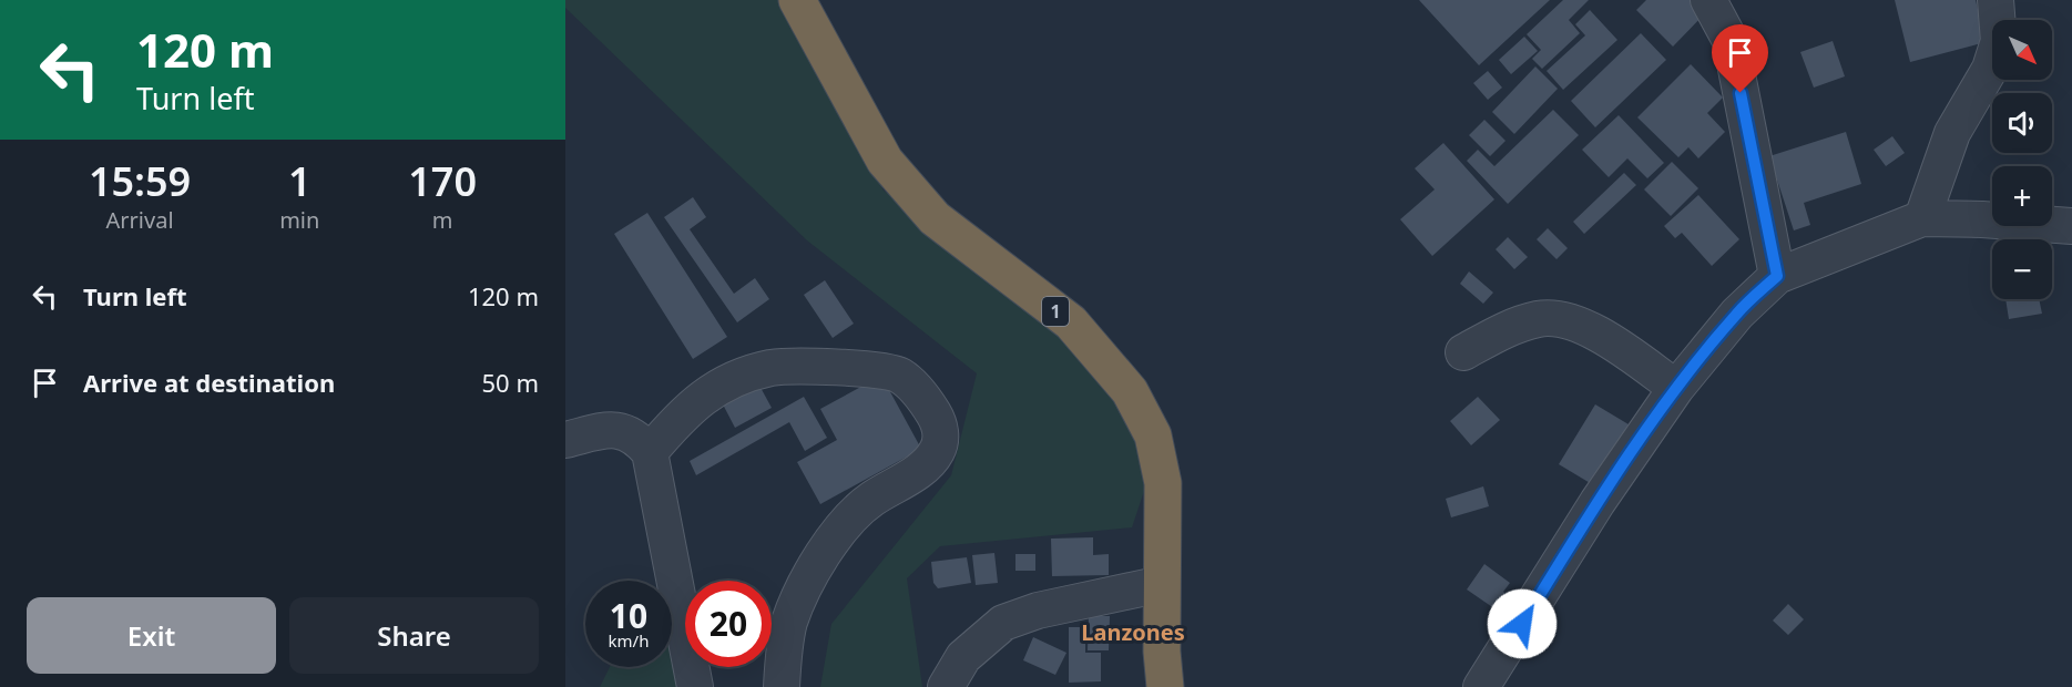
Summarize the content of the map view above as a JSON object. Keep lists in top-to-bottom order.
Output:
{
  "streets": {
    "highway": ["1"]
  },
  "districts": ["Lanzones"],
  "north": "bottom right",
  "page": {
    "turn": ["120 m", "Turn left"],
    "map_buttons": ["+", "−"],
    "eta": [
      "15:59",
      "Arrival",
      "1",
      "min",
      "170",
      "m"
    ],
    "list": [
      {
        "name": "Turn left",
        "value": "120 m"
      },
      {
        "name": "Arrive at destination",
        "value": "50 m"
      }
    ],
    "speed": "10 km/h",
    "limit": "20",
    "buttons": ["Exit", "Share"]
  }
}
